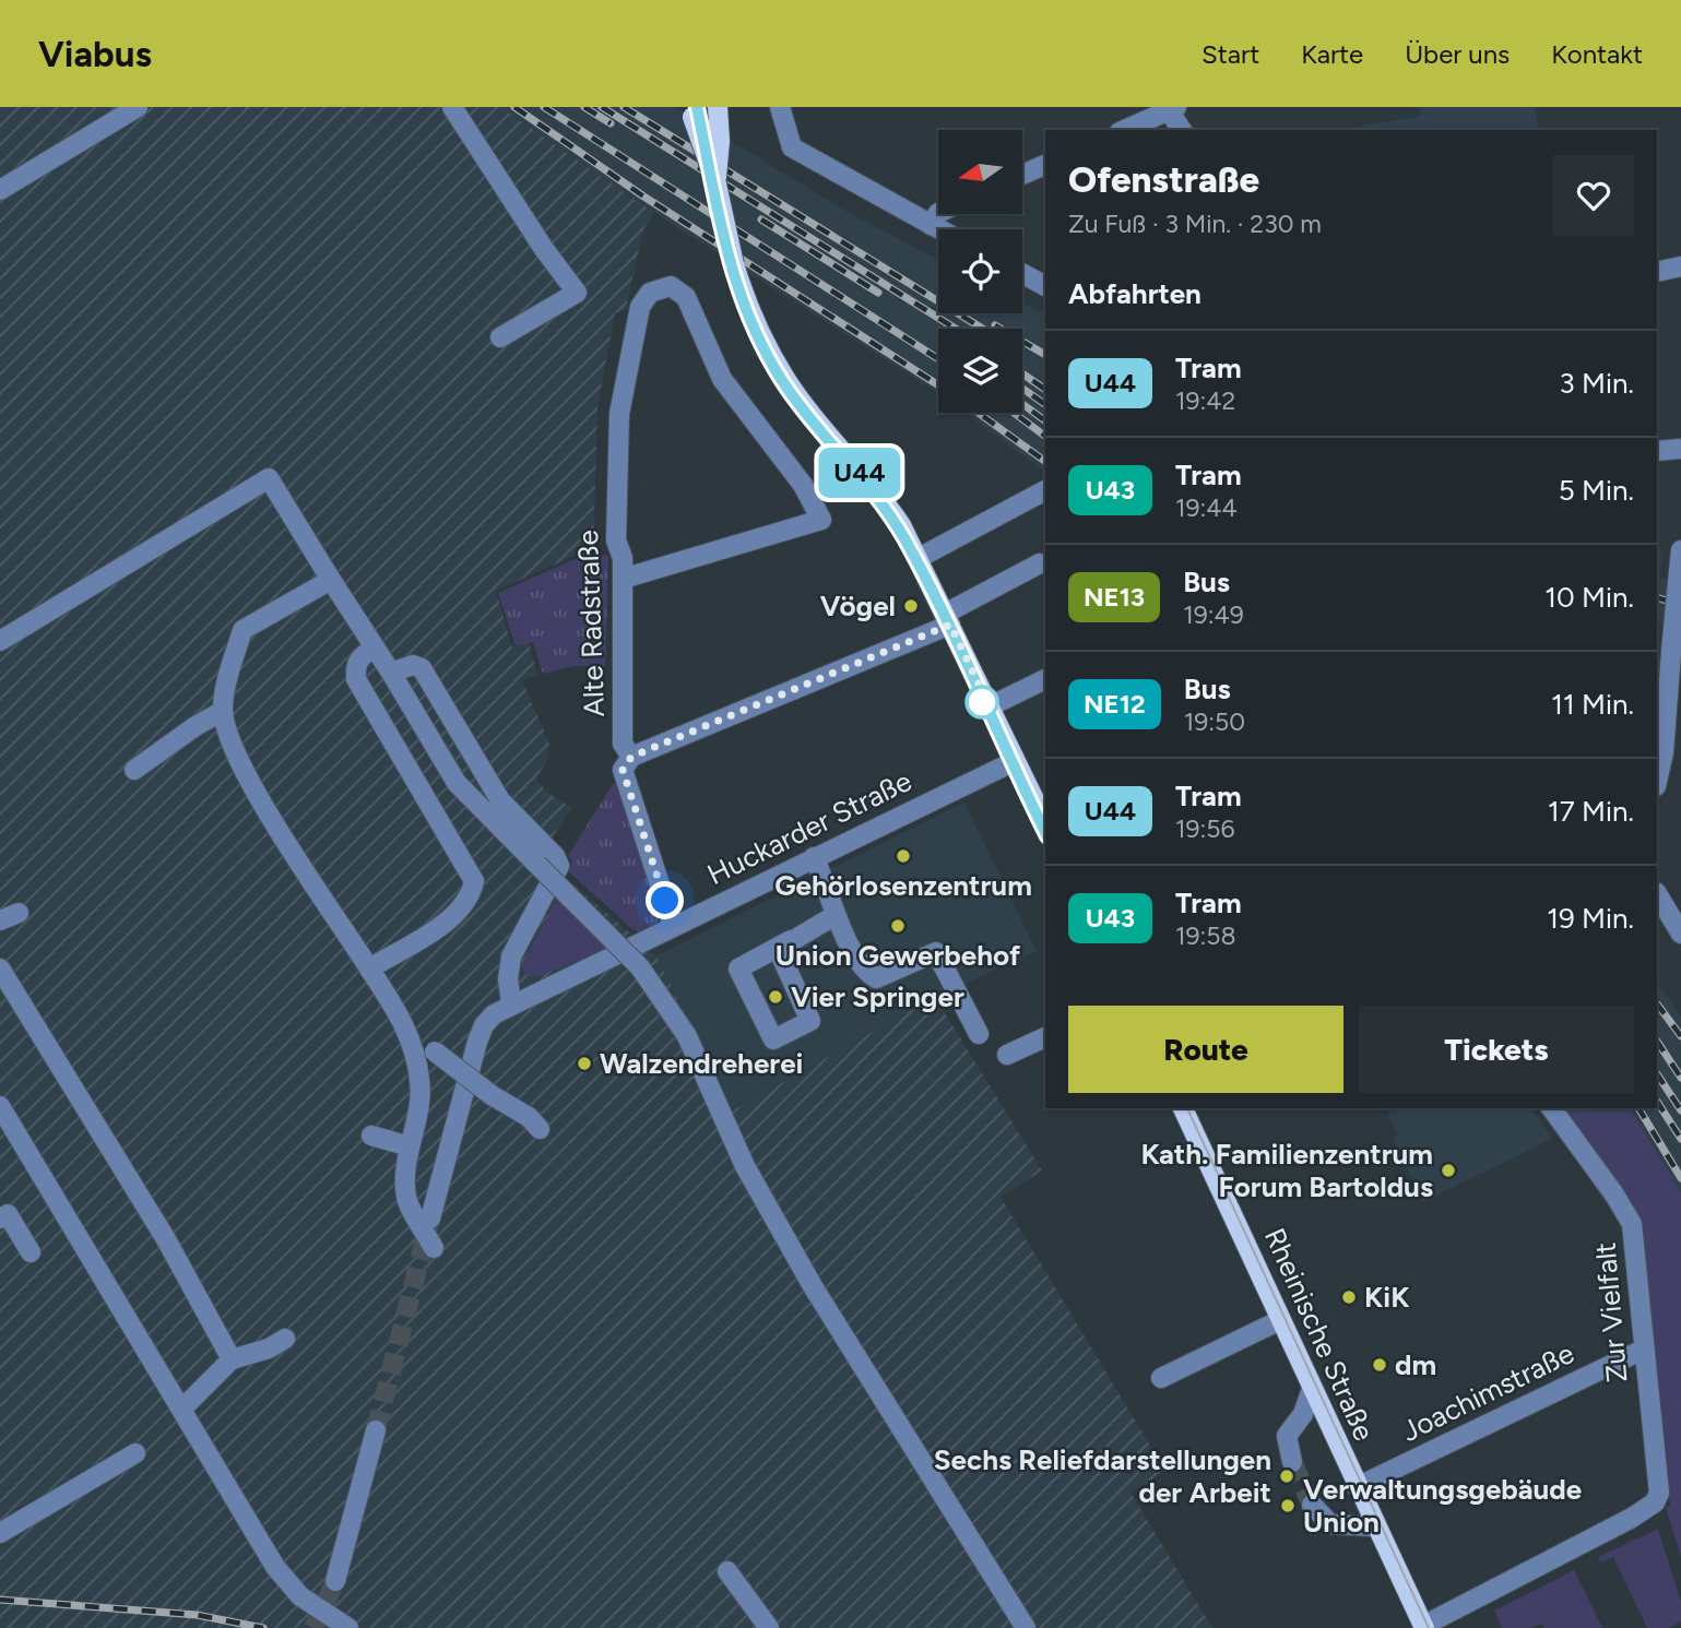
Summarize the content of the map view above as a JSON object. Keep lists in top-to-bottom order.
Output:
{
  "streets": {
    "main road": ["Rheinische Straße"],
    "street": [
      "Alte Radstraße",
      "Huckarder Straße",
      "Zur Vielfalt",
      "Joachimstraße"
    ]
  },
  "crossings": [
    ["Alte Radstraße", "Huckarder Straße"],
    ["Zur Vielfalt", "Rheinische Straße"],
    ["Zur Vielfalt", "Joachimstraße"],
    ["Rheinische Straße", "Joachimstraße"]
  ],
  "places": [
    "Vögel",
    "Gehörlosenzentrum",
    "Union Gewerbehof",
    "Vier Springer",
    "Walzendreherei",
    "Kath. Familienzentrum Forum Bartoldus",
    "KiK",
    "dm",
    "Sechs Reliefdarstellungen der Arbeit",
    "Verwaltungsgebäude Union"
  ],
  "lines": ["tram line U44"],
  "north": "left",
  "page": {
    "header": "Viabus",
    "nav": [
      "Start",
      "Karte",
      "Über uns",
      "Kontakt"
    ],
    "on_map": "U44",
    "heading": [
      ["Ofenstraße", "Zu Fuß · 3 Min. · 230 m"],
      "Abfahrten"
    ],
    "list": [
      {
        "mark": "U44",
        "name": "Tram",
        "note": "19:42",
        "value": "3 Min."
      },
      {
        "mark": "U43",
        "name": "Tram",
        "note": "19:44",
        "value": "5 Min."
      },
      {
        "mark": "NE13",
        "name": "Bus",
        "note": "19:49",
        "value": "10 Min."
      },
      {
        "mark": "NE12",
        "name": "Bus",
        "note": "19:50",
        "value": "11 Min."
      },
      {
        "mark": "U44",
        "name": "Tram",
        "note": "19:56",
        "value": "17 Min."
      },
      {
        "mark": "U43",
        "name": "Tram",
        "note": "19:58",
        "value": "19 Min."
      }
    ],
    "buttons": ["Route", "Tickets"]
  }
}
